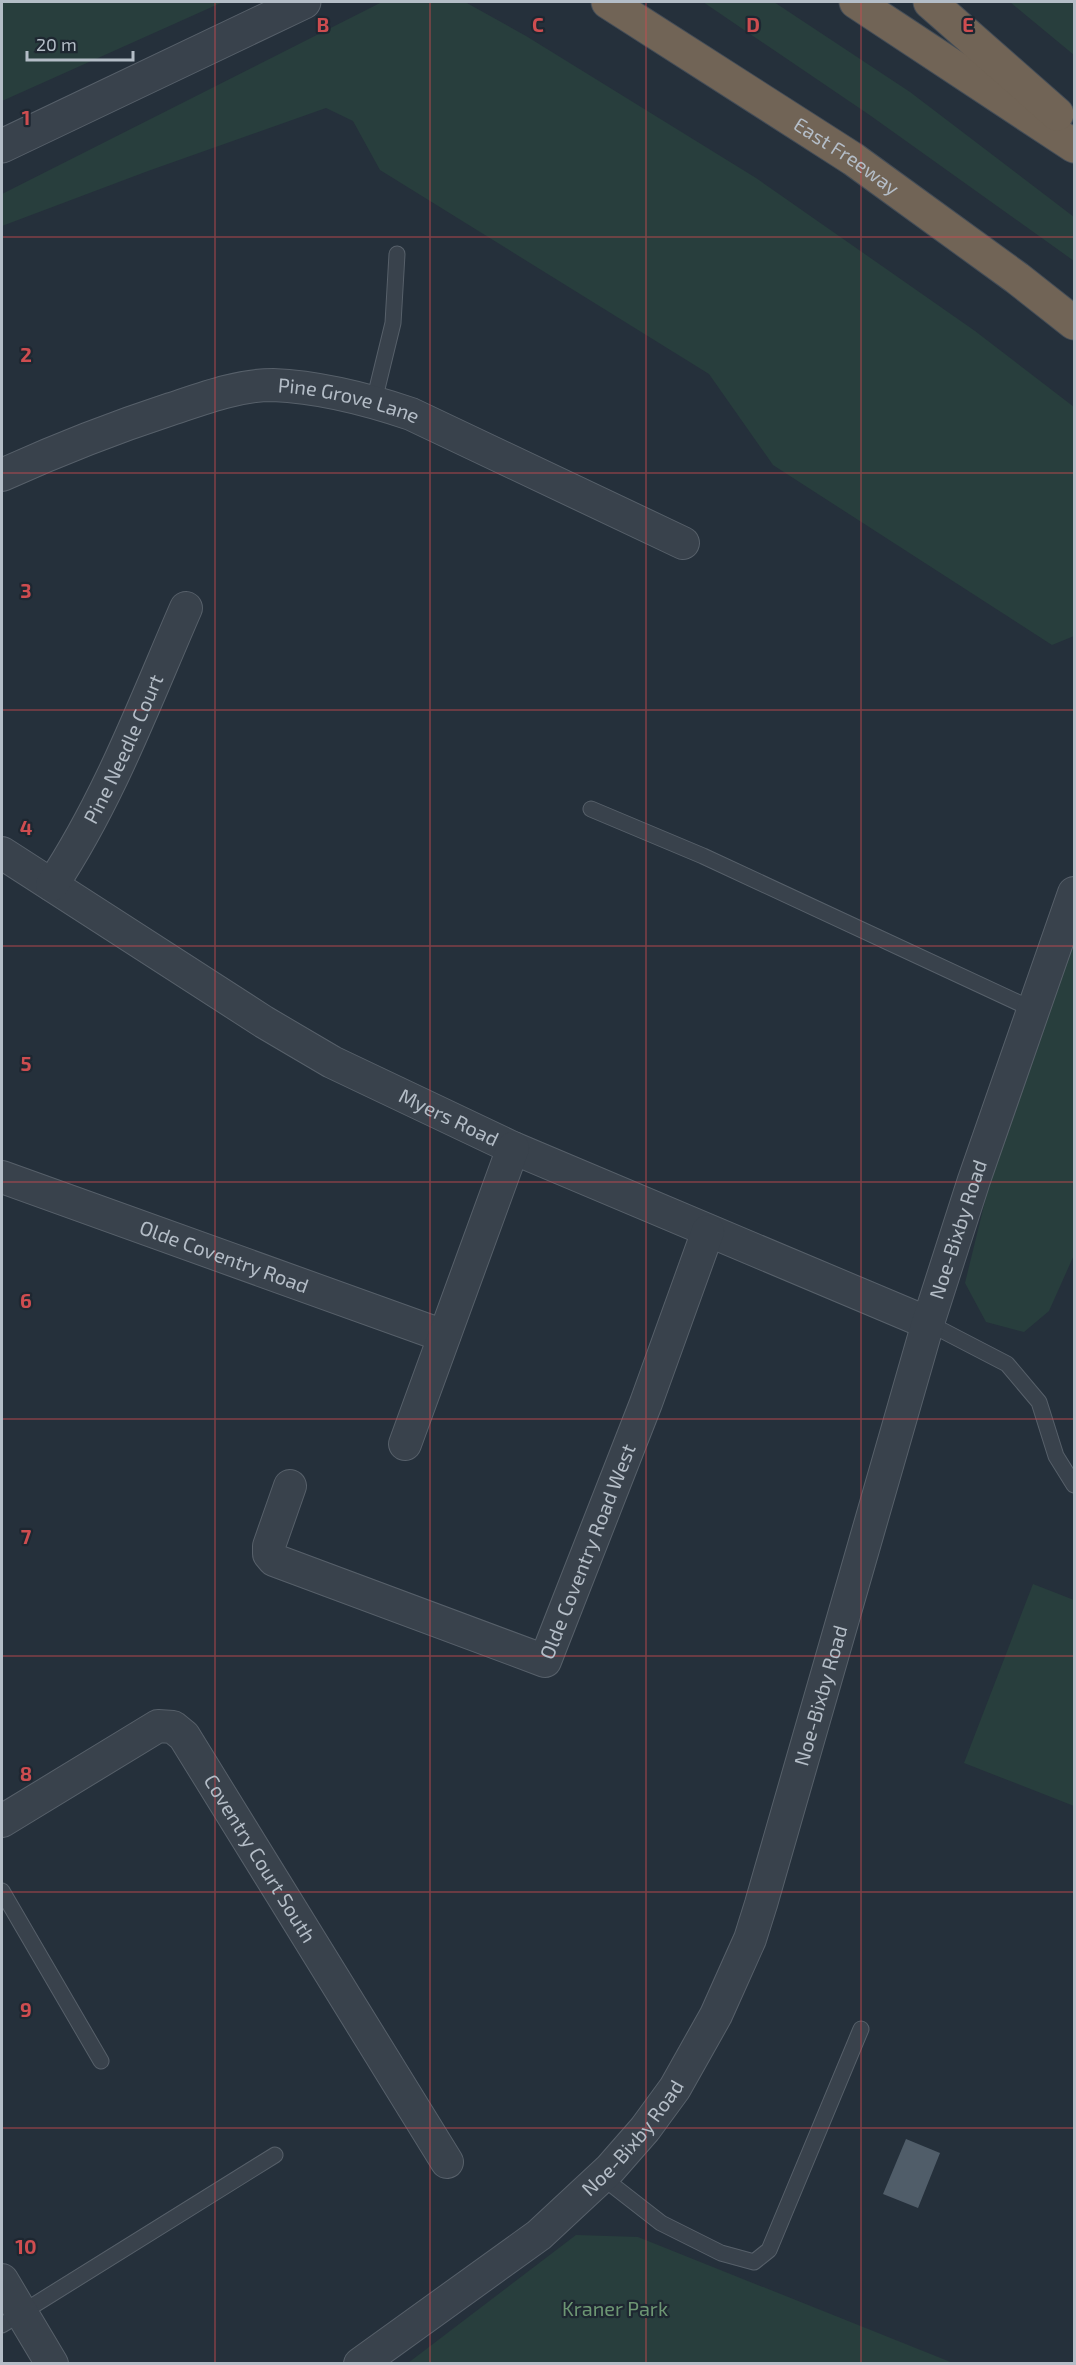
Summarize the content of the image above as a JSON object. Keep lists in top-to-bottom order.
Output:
{
  "streets": {
    "highway": ["East Freeway"],
    "street": [
      "Pine Grove Lane",
      "Pine Needle Court",
      "Myers Road",
      "Noe-Bixby Road",
      "Olde Coventry Road",
      "Olde Coventry Road West",
      "Coventry Court South"
    ]
  },
  "crossings": [
    ["Pine Needle Court", "Myers Road"],
    ["Myers Road", "Noe-Bixby Road"],
    ["Myers Road", "Olde Coventry Road West"]
  ],
  "parks": ["Kraner Park"],
  "scale_bar": "20 m",
  "grid": {
    "columns": [
      "B",
      "C",
      "D",
      "E"
    ],
    "rows": [
      "1",
      "2",
      "3",
      "4",
      "5",
      "6",
      "7",
      "8",
      "9",
      "10"
    ]
  }
}
